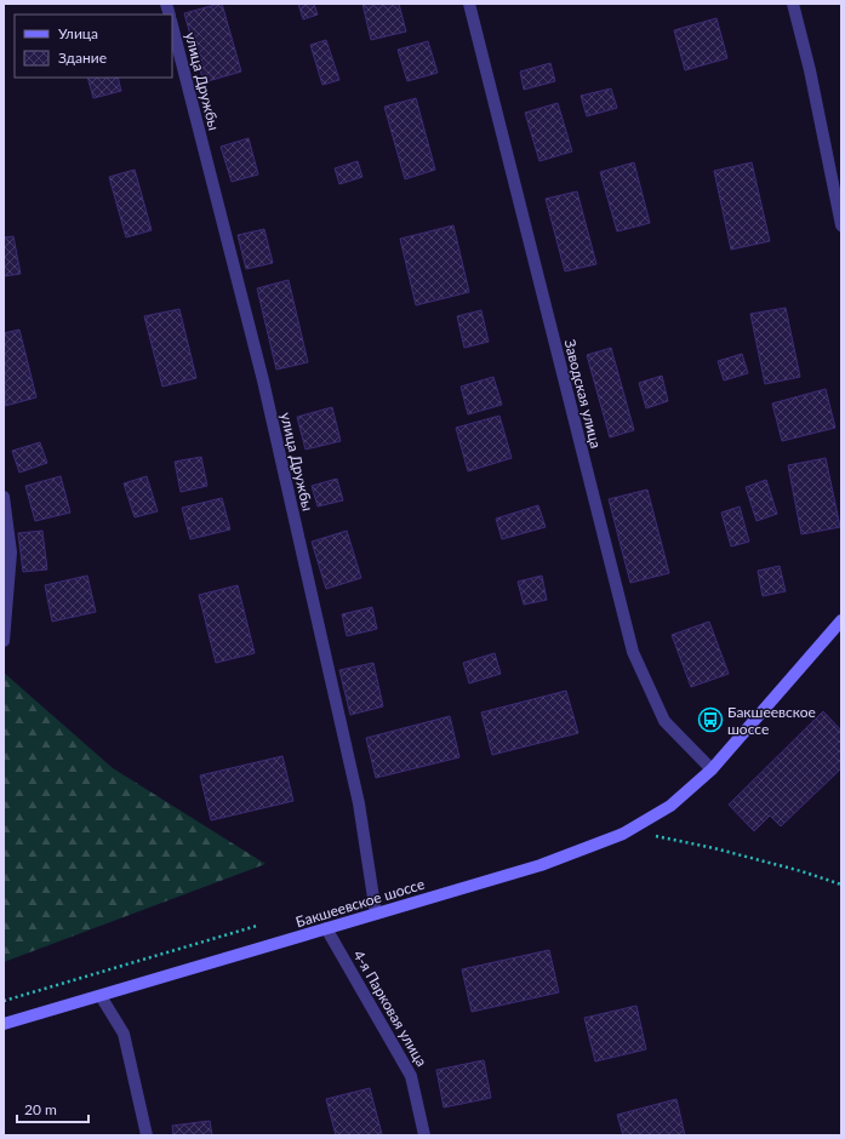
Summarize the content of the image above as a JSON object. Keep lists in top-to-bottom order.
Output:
{
  "streets": {
    "street": [
      "улица Дружбы",
      "Заводская улица",
      "Бакшеевское шоссе",
      "4-я Парковая улица"
    ]
  },
  "crossings": [
    ["улица Дружбы", "Бакшеевское шоссе"],
    ["Заводская улица", "Бакшеевское шоссе"],
    ["Бакшеевское шоссе", "4-я Парковая улица"]
  ],
  "places": {
    "bus stop": ["Бакшеевское шоссе"]
  },
  "legend": ["Улица", "Здание"],
  "scale_bar": "20 m"
}
